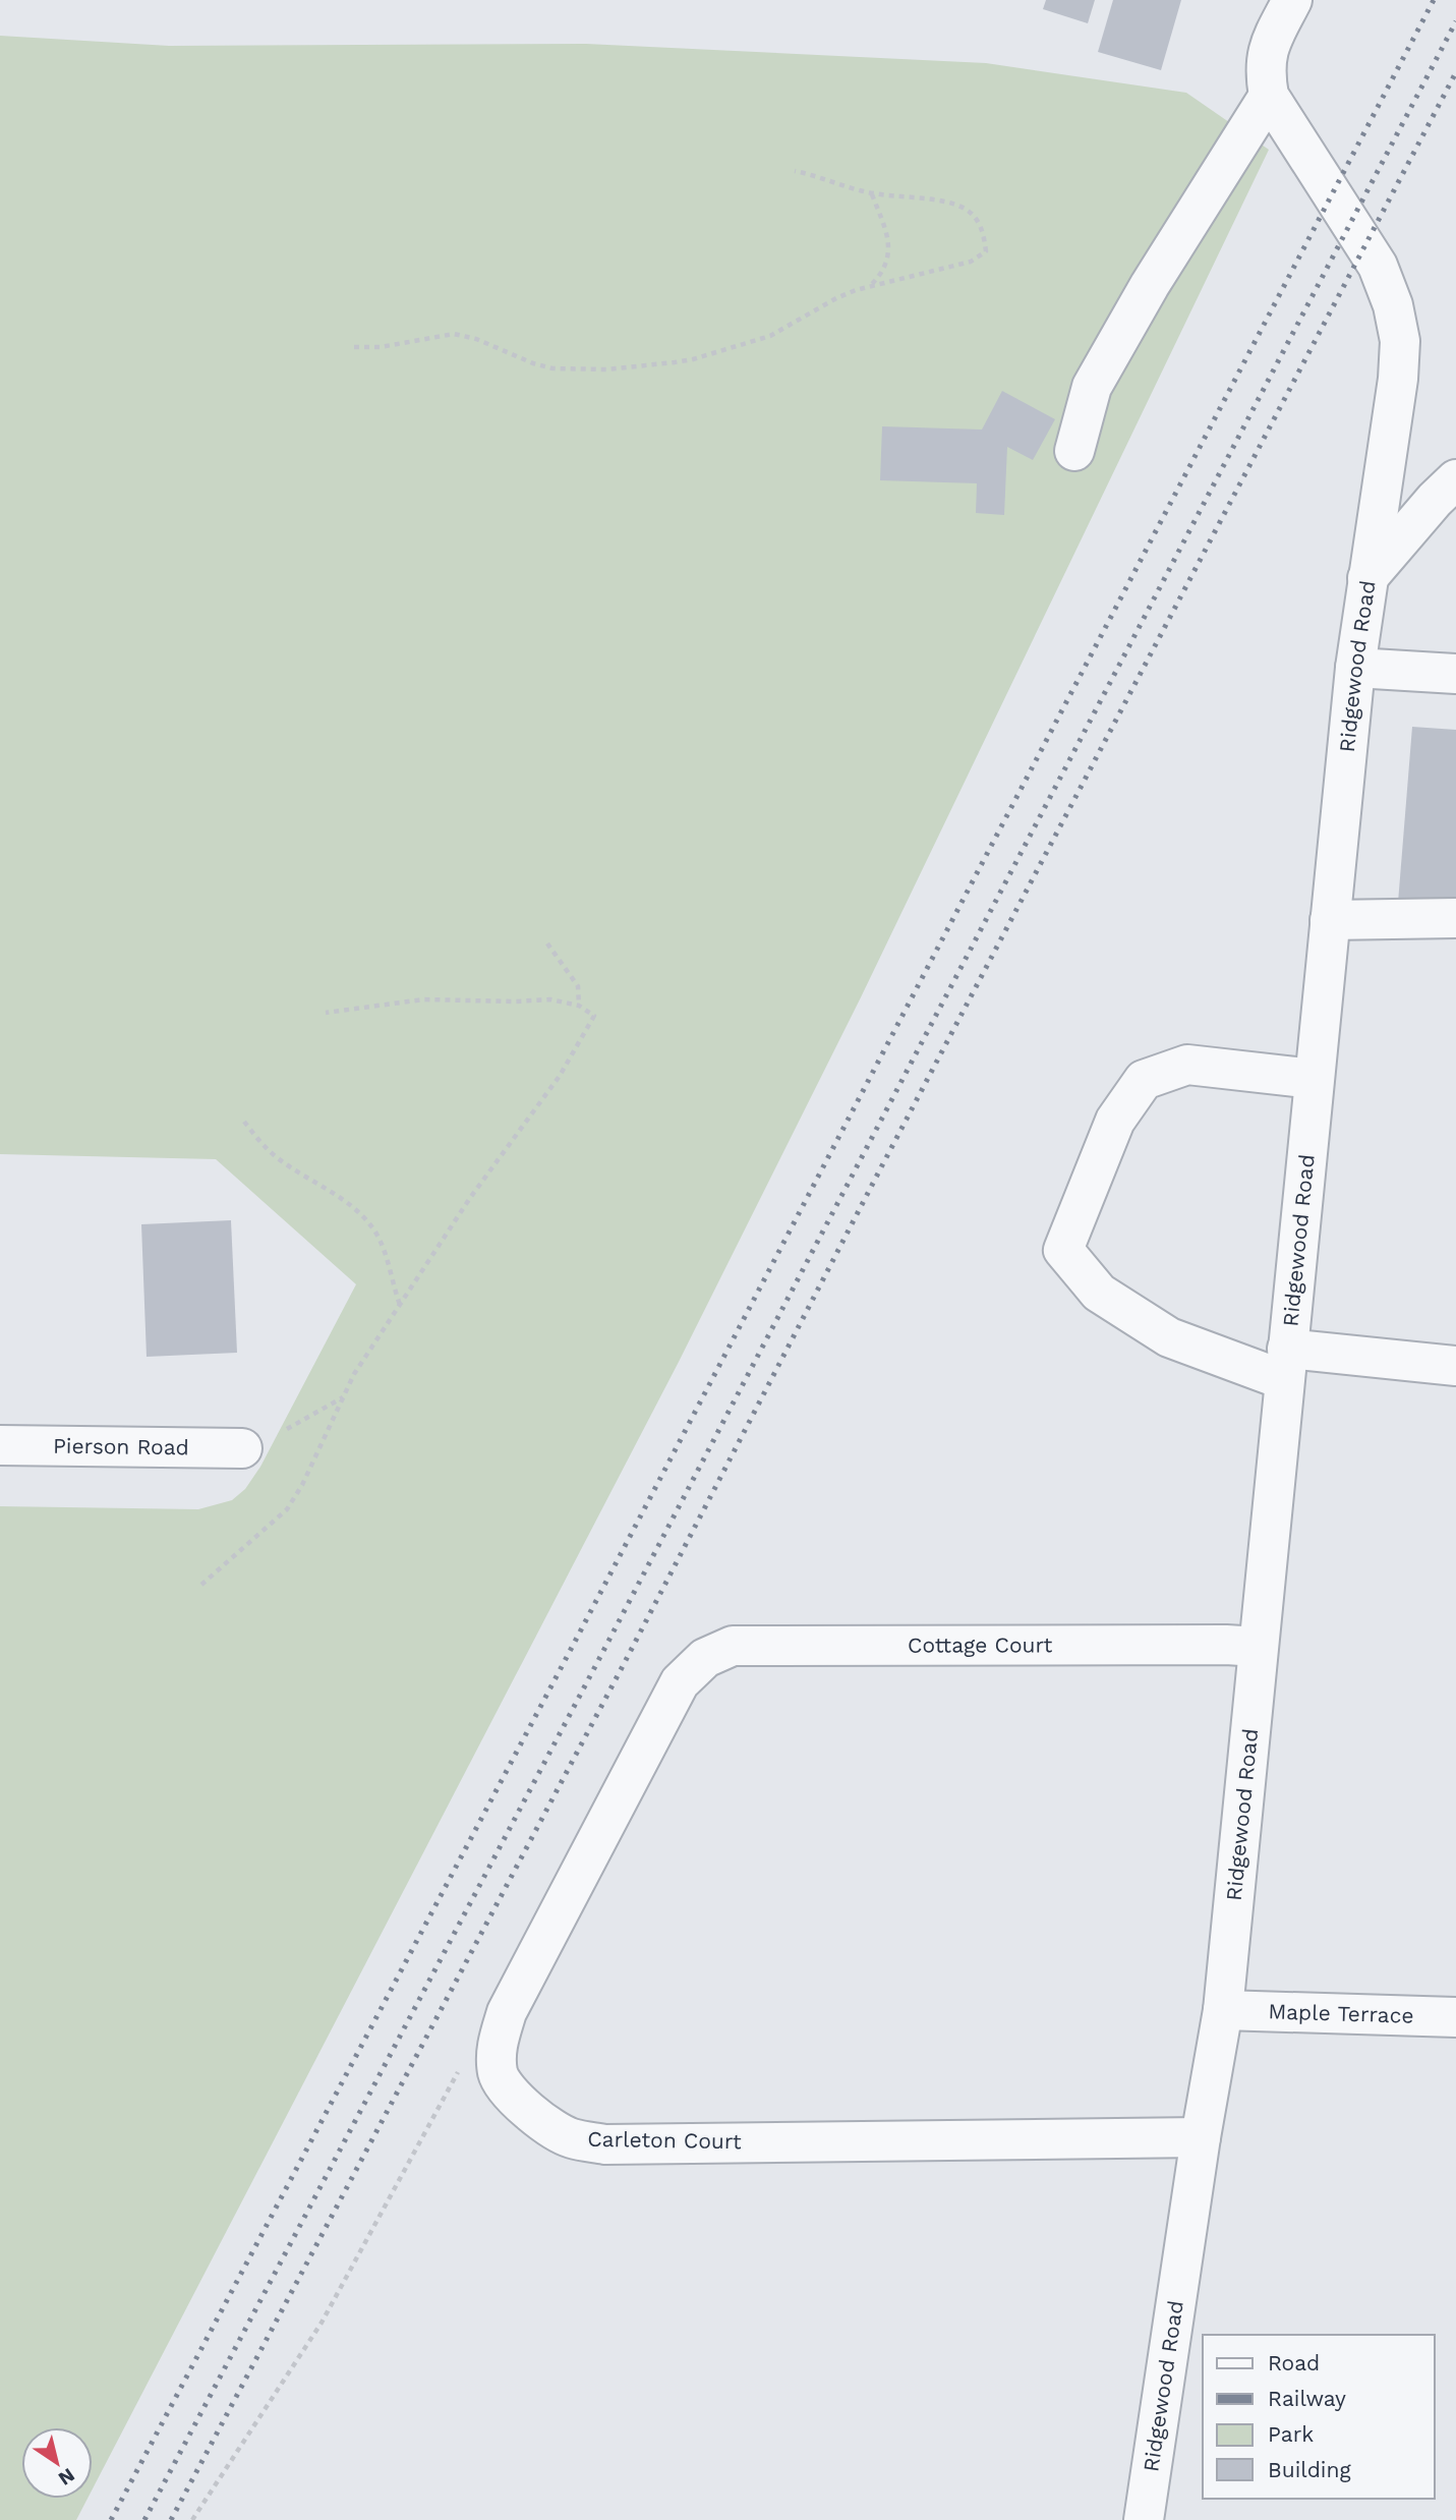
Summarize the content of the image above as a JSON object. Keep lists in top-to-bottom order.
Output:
{
  "streets": {
    "street": [
      "Ridgewood Road",
      "Pierson Road",
      "Cottage Court",
      "Maple Terrace",
      "Carleton Court"
    ]
  },
  "crossings": [
    ["Ridgewood Road", "Cottage Court"],
    ["Ridgewood Road", "Maple Terrace"],
    ["Ridgewood Road", "Carleton Court"],
    ["Cottage Court", "Carleton Court"]
  ],
  "legend": [
    "Road",
    "Railway",
    "Park",
    "Building"
  ],
  "north": "bottom right"
}
